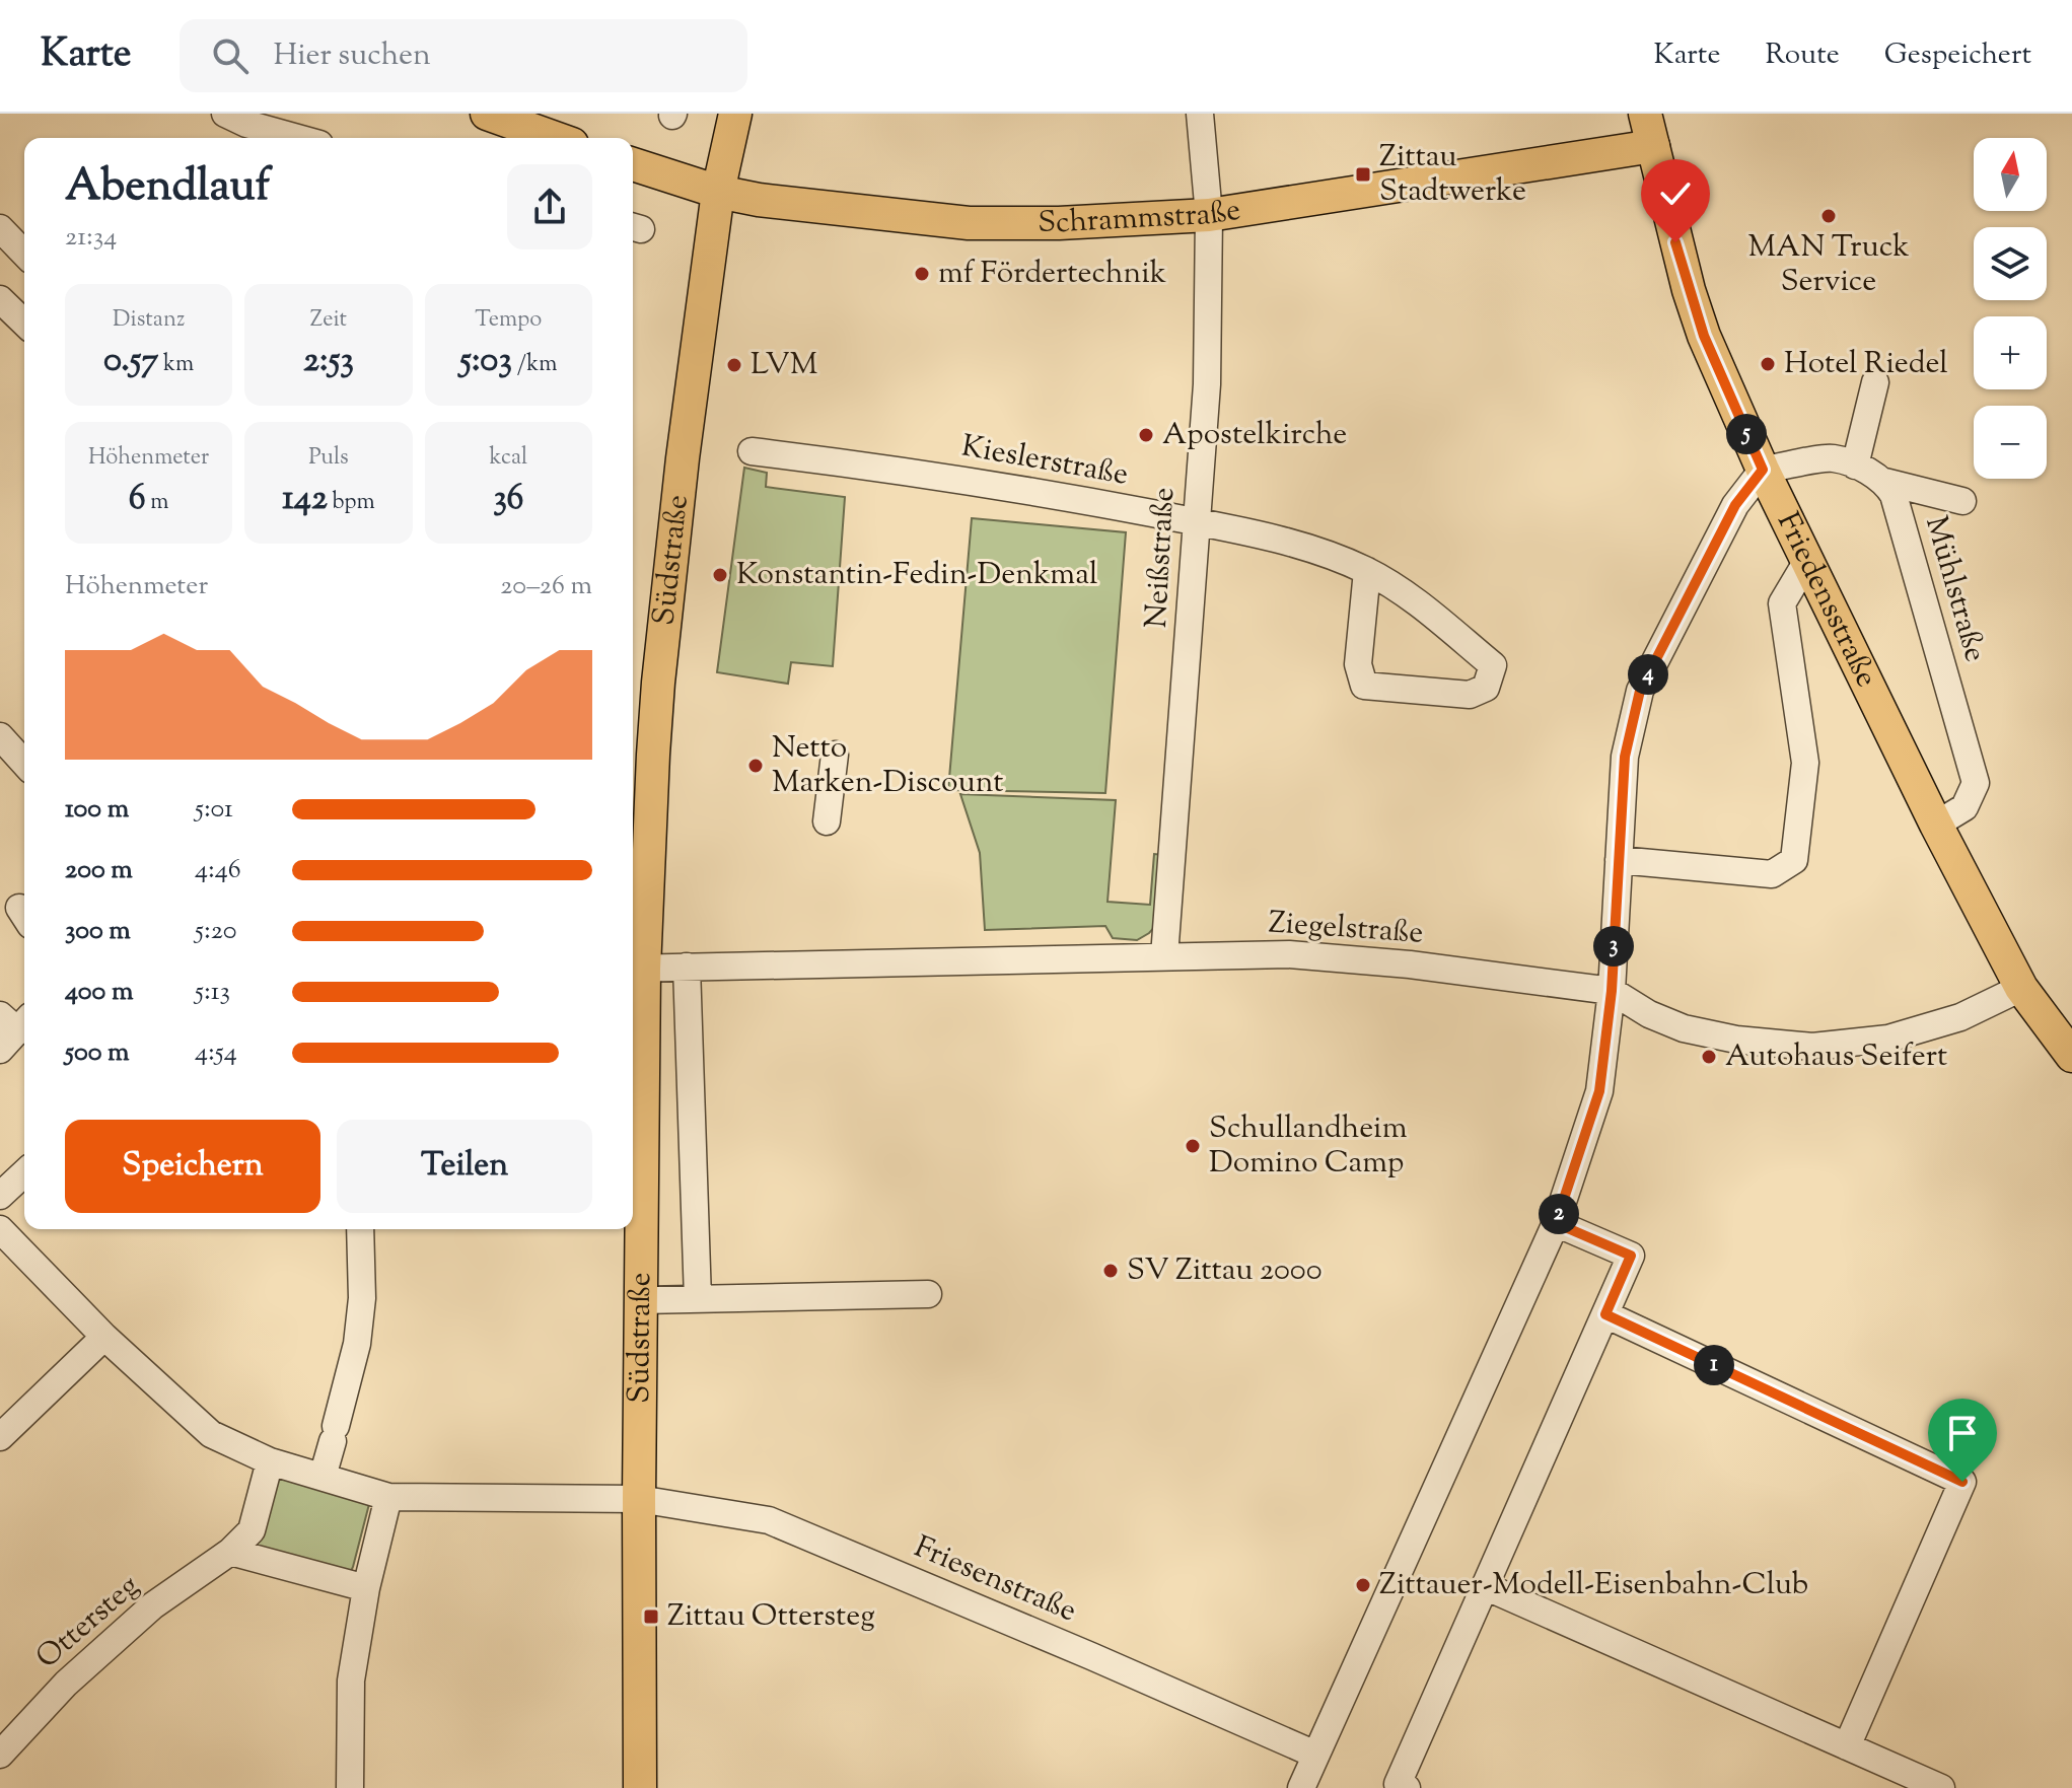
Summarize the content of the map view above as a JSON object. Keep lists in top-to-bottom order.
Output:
{
  "streets": {
    "main road": ["Schrammstraße", "Südstraße", "Friedensstraße"],
    "street": [
      "Kieslerstraße",
      "Neißstraße",
      "Mühlstraße",
      "Ziegelstraße",
      "Friesenstraße",
      "Ottersteg"
    ]
  },
  "crossings": [
    ["Schrammstraße", "Neißstraße"],
    ["Schrammstraße", "Südstraße"],
    ["Schrammstraße", "Friedensstraße"],
    ["Kieslerstraße", "Neißstraße"],
    ["Neißstraße", "Ziegelstraße"],
    ["Südstraße", "Ziegelstraße"],
    ["Südstraße", "Friesenstraße"],
    ["Mühlstraße", "Friedensstraße"],
    ["Friedensstraße", "Ziegelstraße"]
  ],
  "places": {
    "transit": ["Zittau Stadtwerke", "Zittau Ottersteg"],
    "other": [
      "MAN Truck Service",
      "mf Fördertechnik",
      "Hotel Riedel",
      "LVM",
      "Apostelkirche",
      "Konstantin-Fedin-Denkmal",
      "Netto Marken-Discount",
      "Autohaus Seifert",
      "Schullandheim Domino Camp",
      "SV Zittau 2000",
      "Zittauer-Modell-Eisenbahn-Club"
    ]
  },
  "north": "top",
  "page": {
    "header": "Karte",
    "search": "Hier suchen",
    "nav": ["Karte", "Route", "Gespeichert"],
    "map_buttons": ["+", "−"],
    "heading": ["Abendlauf", "21:34"],
    "stats": [
      ["Distanz", "0.57 km"],
      ["Zeit", "2:53"],
      ["Tempo", "5:03 /km"],
      ["Höhenmeter", "6 m"],
      ["Puls", "142 bpm"],
      ["kcal", "36"]
    ],
    "pins": [
      "5",
      "4",
      "3",
      "2",
      "1"
    ],
    "chart": ["Höhenmeter", "20–26 m"],
    "list": [
      {
        "name": "100 m",
        "note": "5:01"
      },
      {
        "name": "200 m",
        "note": "4:46"
      },
      {
        "name": "300 m",
        "note": "5:20"
      },
      {
        "name": "400 m",
        "note": "5:13"
      },
      {
        "name": "500 m",
        "note": "4:54"
      }
    ],
    "buttons": ["Speichern", "Teilen"]
  }
}
